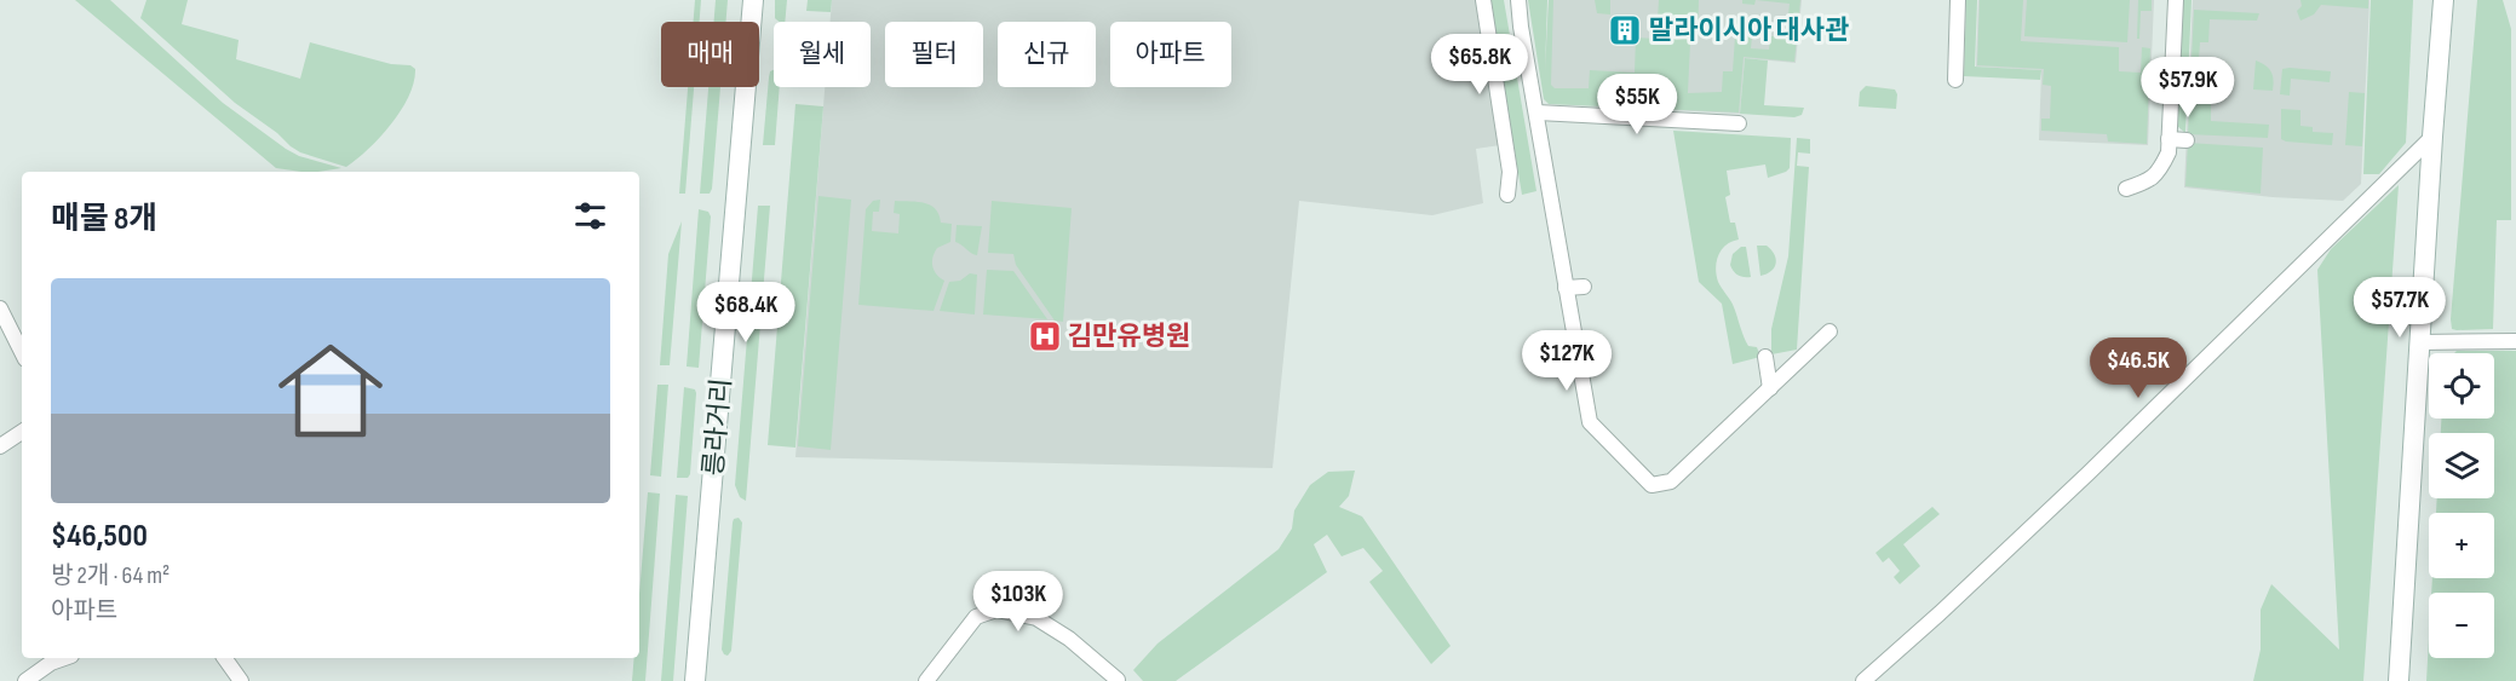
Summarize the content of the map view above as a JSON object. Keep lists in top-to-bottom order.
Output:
{
  "streets": {
    "street": ["릉라거리"]
  },
  "places": {
    "building": ["말라이시아 대사관"],
    "hospital": ["김만유병원"]
  },
  "page": {
    "chip": [
      "매매",
      "월세",
      "필터",
      "신규",
      "아파트"
    ],
    "price": [
      "$65.8K",
      "$57.9K",
      "$55K",
      "$57.7K",
      "$68.4K",
      "$127K",
      "$46.5K",
      "$103K"
    ],
    "heading": "매물 8개",
    "list": [
      {
        "name": "$46,500",
        "note": "방 2개 · 64 m² · 아파트"
      }
    ],
    "map_buttons": ["+", "−"]
  }
}
